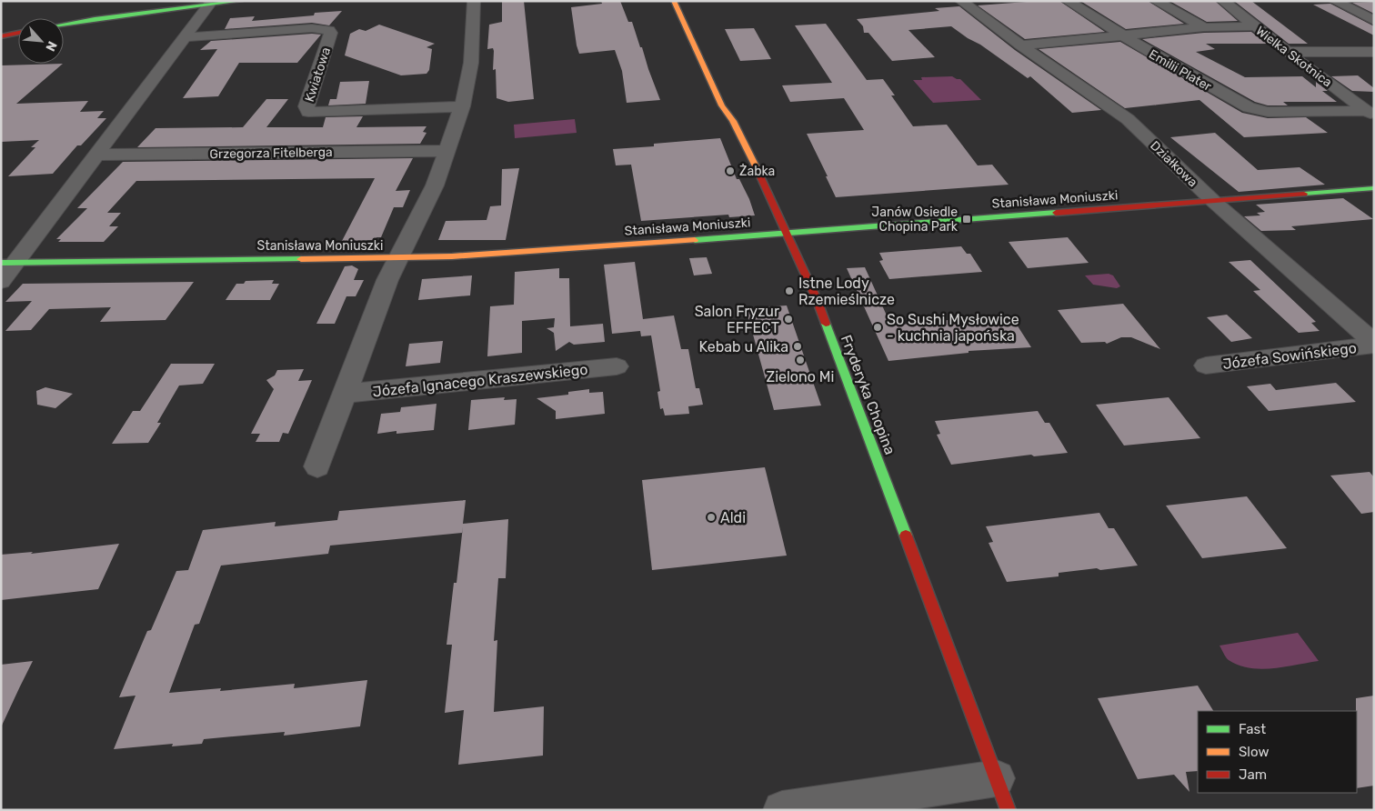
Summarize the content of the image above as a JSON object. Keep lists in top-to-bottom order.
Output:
{
  "streets": {
    "street": [
      "Wielka Skotnica",
      "Emilii Plater",
      "Kwiatowa",
      "Grzegorza Fitelberga",
      "Działkowa",
      "Stanisława Moniuszki",
      "Józefa Sowińskiego",
      "Józefa Ignacego Kraszewskiego",
      "Fryderyka Chopina"
    ]
  },
  "crossings": [
    ["Wielka Skotnica", "Emilii Plater"],
    ["Emilii Plater", "Działkowa"],
    ["Kwiatowa", "Józefa Ignacego Kraszewskiego"],
    ["Grzegorza Fitelberga", "Józefa Ignacego Kraszewskiego"],
    ["Działkowa", "Stanisława Moniuszki"],
    ["Działkowa", "Józefa Sowińskiego"],
    ["Stanisława Moniuszki", "Józefa Ignacego Kraszewskiego"],
    ["Stanisława Moniuszki", "Fryderyka Chopina"]
  ],
  "places": {
    "other": [
      "Żabka",
      "Istne Lody Rzemieślnicze",
      "Salon Fryzur EFFECT",
      "So Sushi Mysłowice - kuchnia japońska",
      "Kebab u Alika",
      "Zielono Mi",
      "Aldi"
    ],
    "transit": ["Janów Osiedle Chopina Park"]
  },
  "legend": ["Fast", "Slow", "Jam"],
  "north": "bottom right"
}
